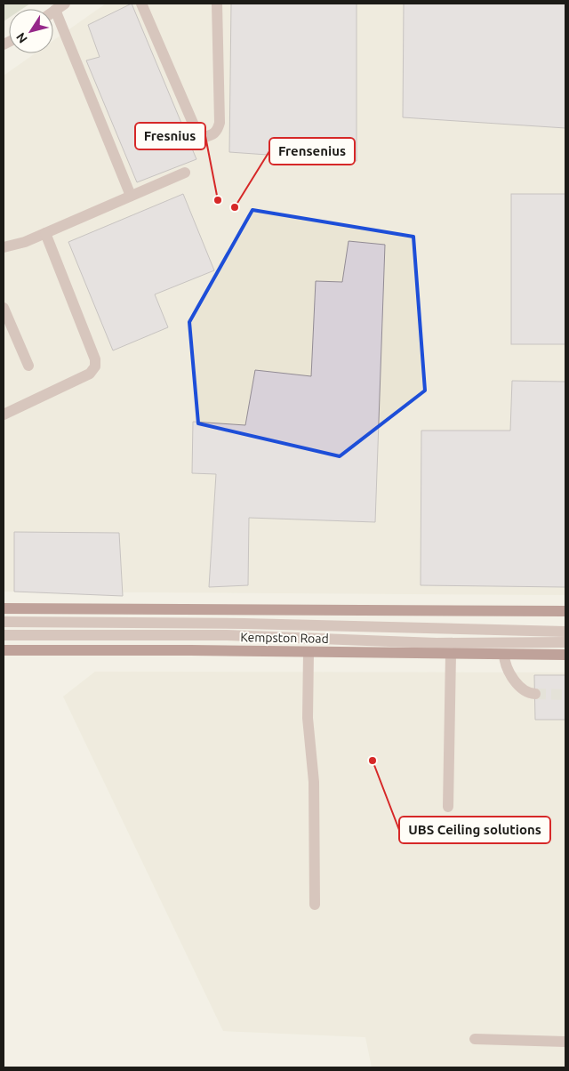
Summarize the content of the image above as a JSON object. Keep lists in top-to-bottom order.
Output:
{
  "streets": {
    "main road": ["Kempston Road"]
  },
  "places": ["Fresnius", "Frensenius", "UBS Ceiling solutions"],
  "north": "bottom left"
}
